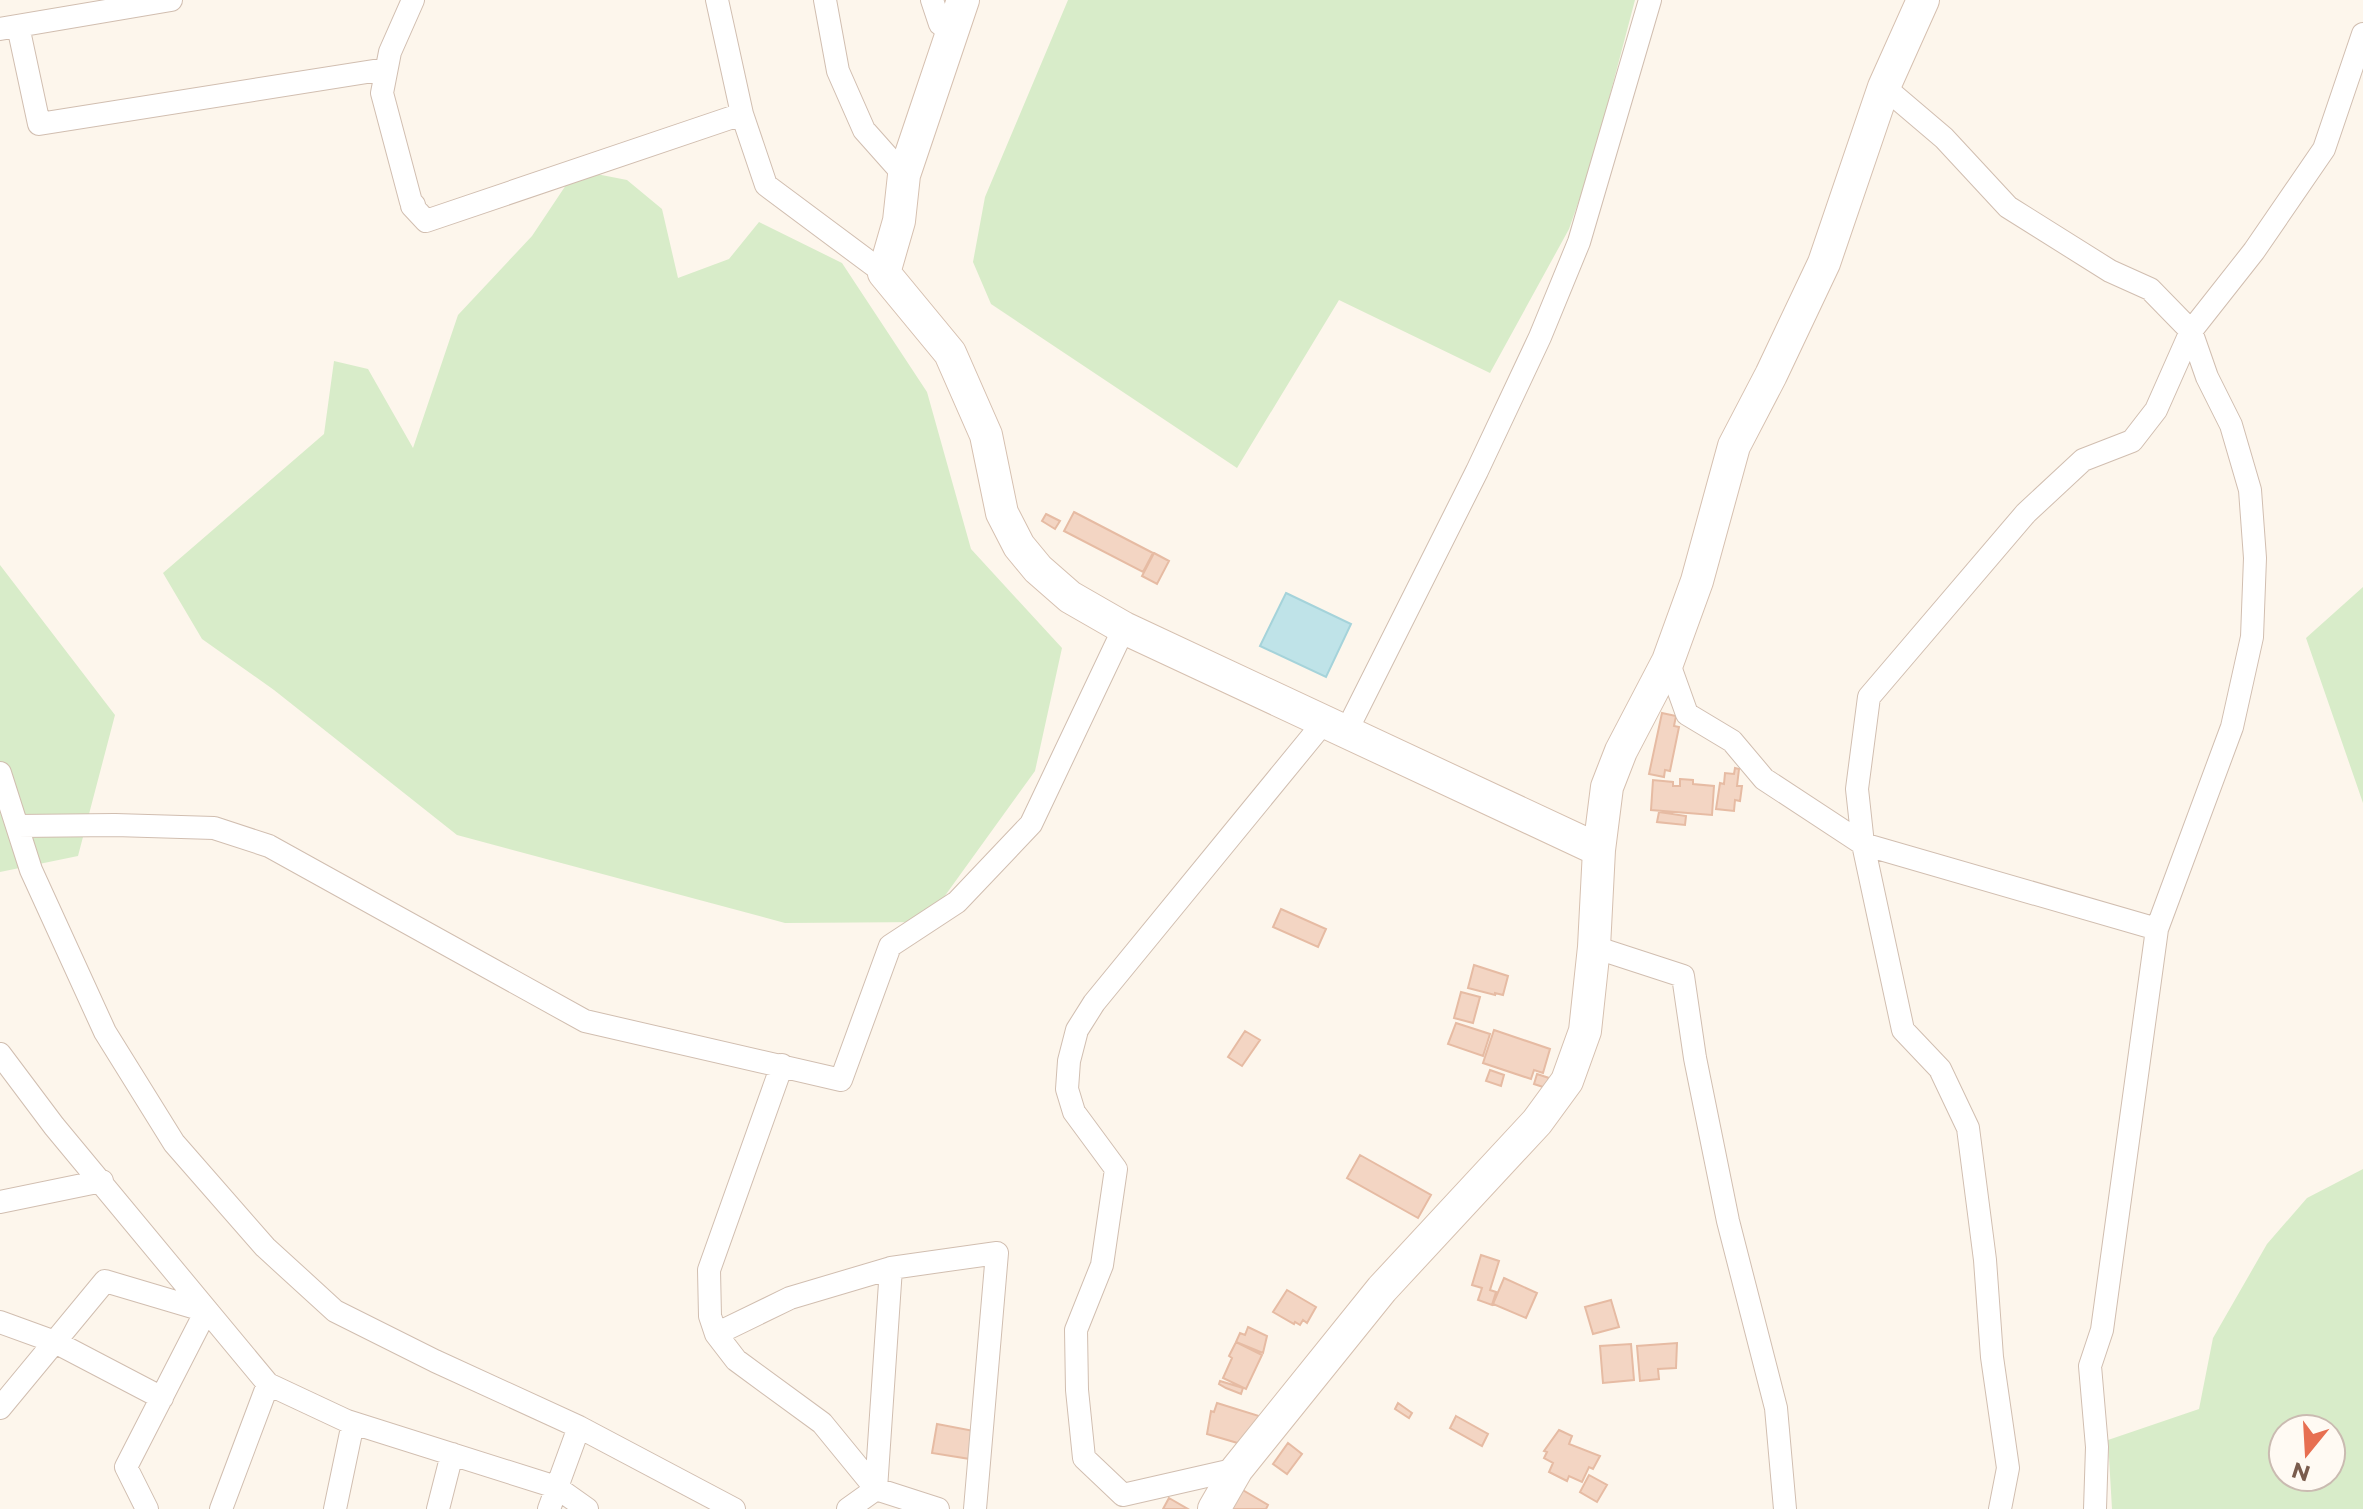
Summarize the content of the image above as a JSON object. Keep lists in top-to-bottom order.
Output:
{
  "north": "bottom"
}
